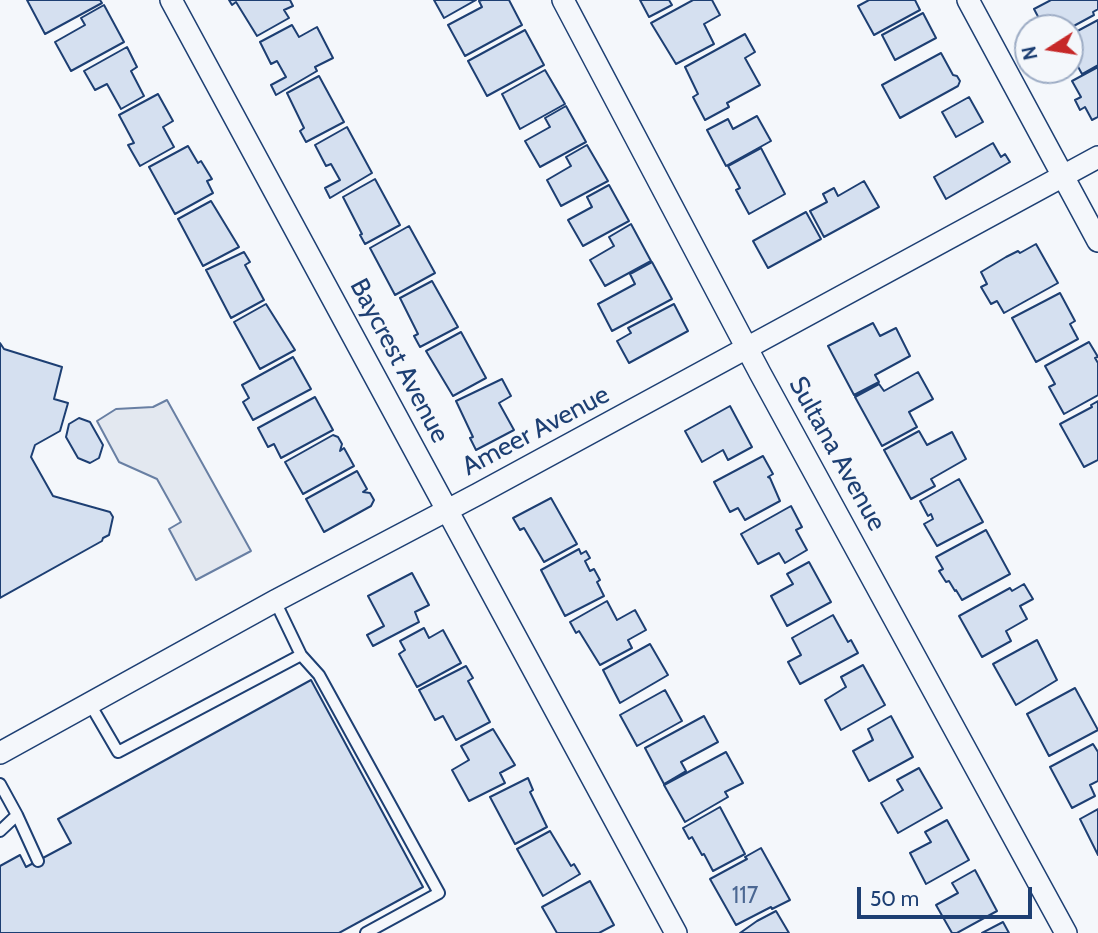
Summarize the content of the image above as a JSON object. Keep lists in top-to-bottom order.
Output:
{
  "streets": {
    "street": ["Baycrest Avenue", "Ameer Avenue", "Sultana Avenue"]
  },
  "crossings": [
    ["Baycrest Avenue", "Ameer Avenue"],
    ["Ameer Avenue", "Sultana Avenue"]
  ],
  "house_numbers": ["117"],
  "scale_bar": "50 m",
  "north": "left"
}
